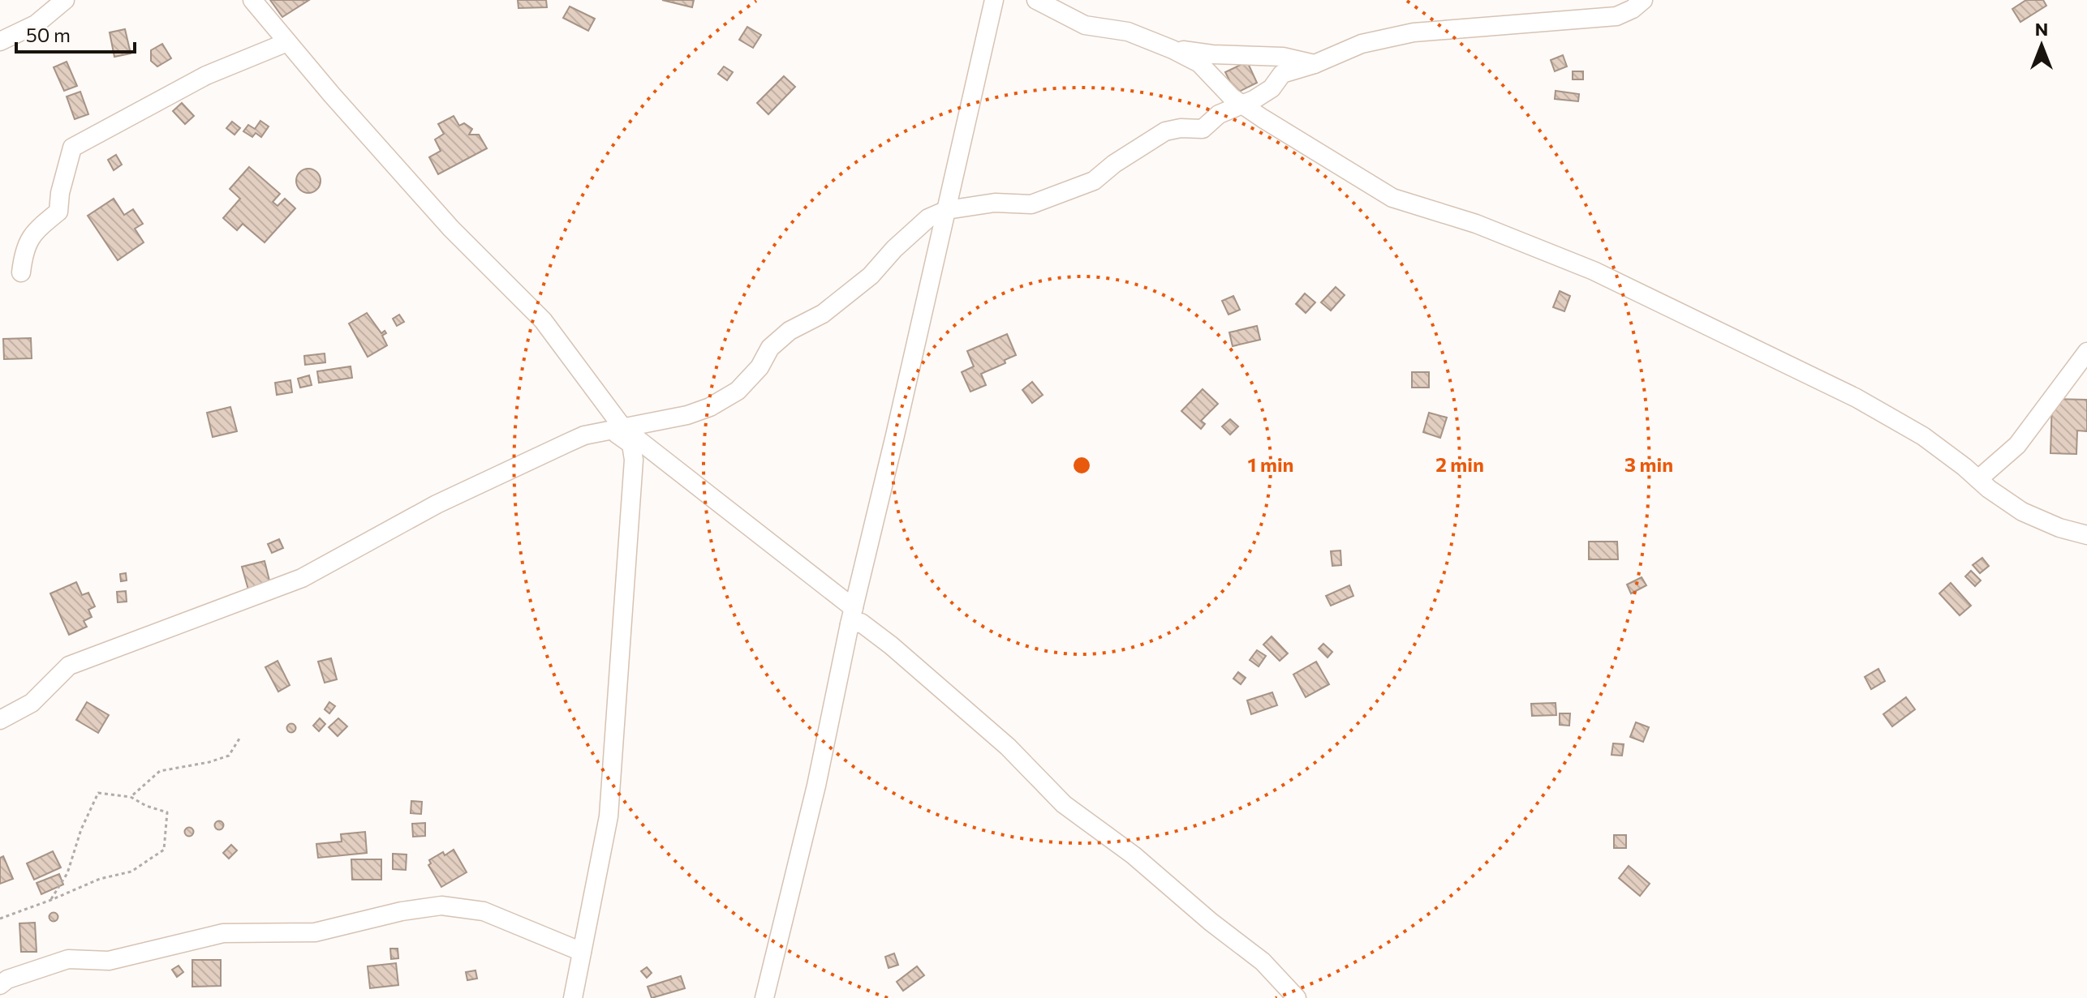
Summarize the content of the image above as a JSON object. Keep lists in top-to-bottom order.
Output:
{
  "scale_bar": "50 m",
  "north": "top",
  "rings": ["1 min", "2 min", "3 min"]
}
